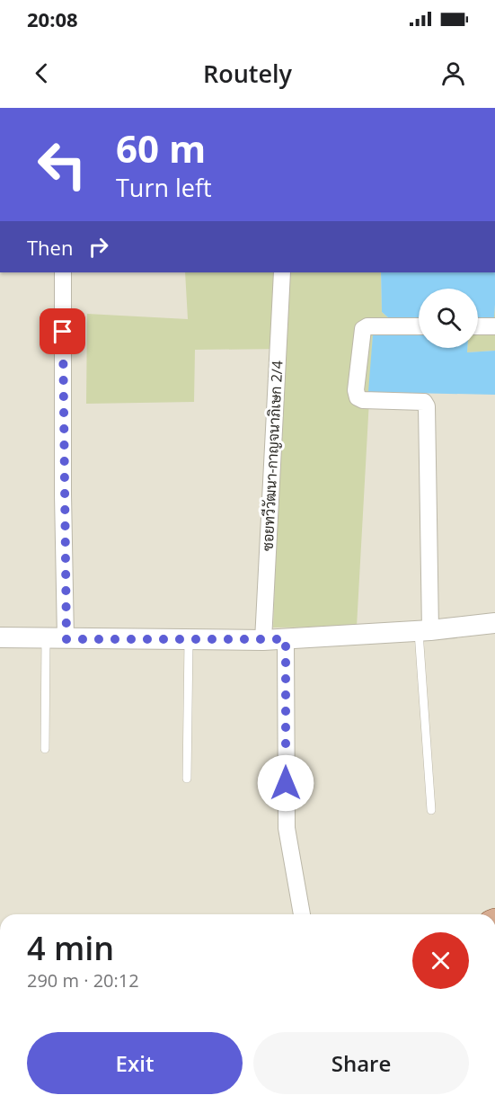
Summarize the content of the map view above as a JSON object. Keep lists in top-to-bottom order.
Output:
{
  "streets": {
    "street": ["ซอยทวีวัฒนา-กาญจนาภิเษก 2/4"]
  },
  "page": {
    "status": "20:08",
    "header": "Routely",
    "turn": ["60 m", "Turn left"],
    "then": "Then",
    "heading": ["4 min", "290 m · 20:12"],
    "buttons": ["Exit", "Share"]
  }
}
